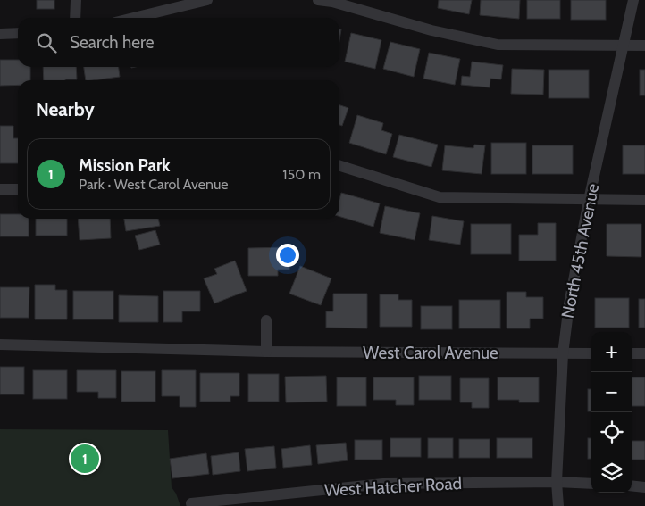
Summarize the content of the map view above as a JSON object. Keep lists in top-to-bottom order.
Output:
{
  "streets": {
    "street": ["North 45th Avenue", "West Carol Avenue", "West Hatcher Road"]
  },
  "crossings": [
    ["North 45th Avenue", "West Carol Avenue"],
    ["North 45th Avenue", "West Hatcher Road"]
  ],
  "page": {
    "search": "Search here",
    "heading": "Nearby",
    "list": [
      {
        "mark": "1",
        "name": "Mission Park",
        "note": "Park · West Carol Avenue",
        "value": "150 m"
      }
    ],
    "map_buttons": ["+", "−"],
    "pins": "1"
  }
}
